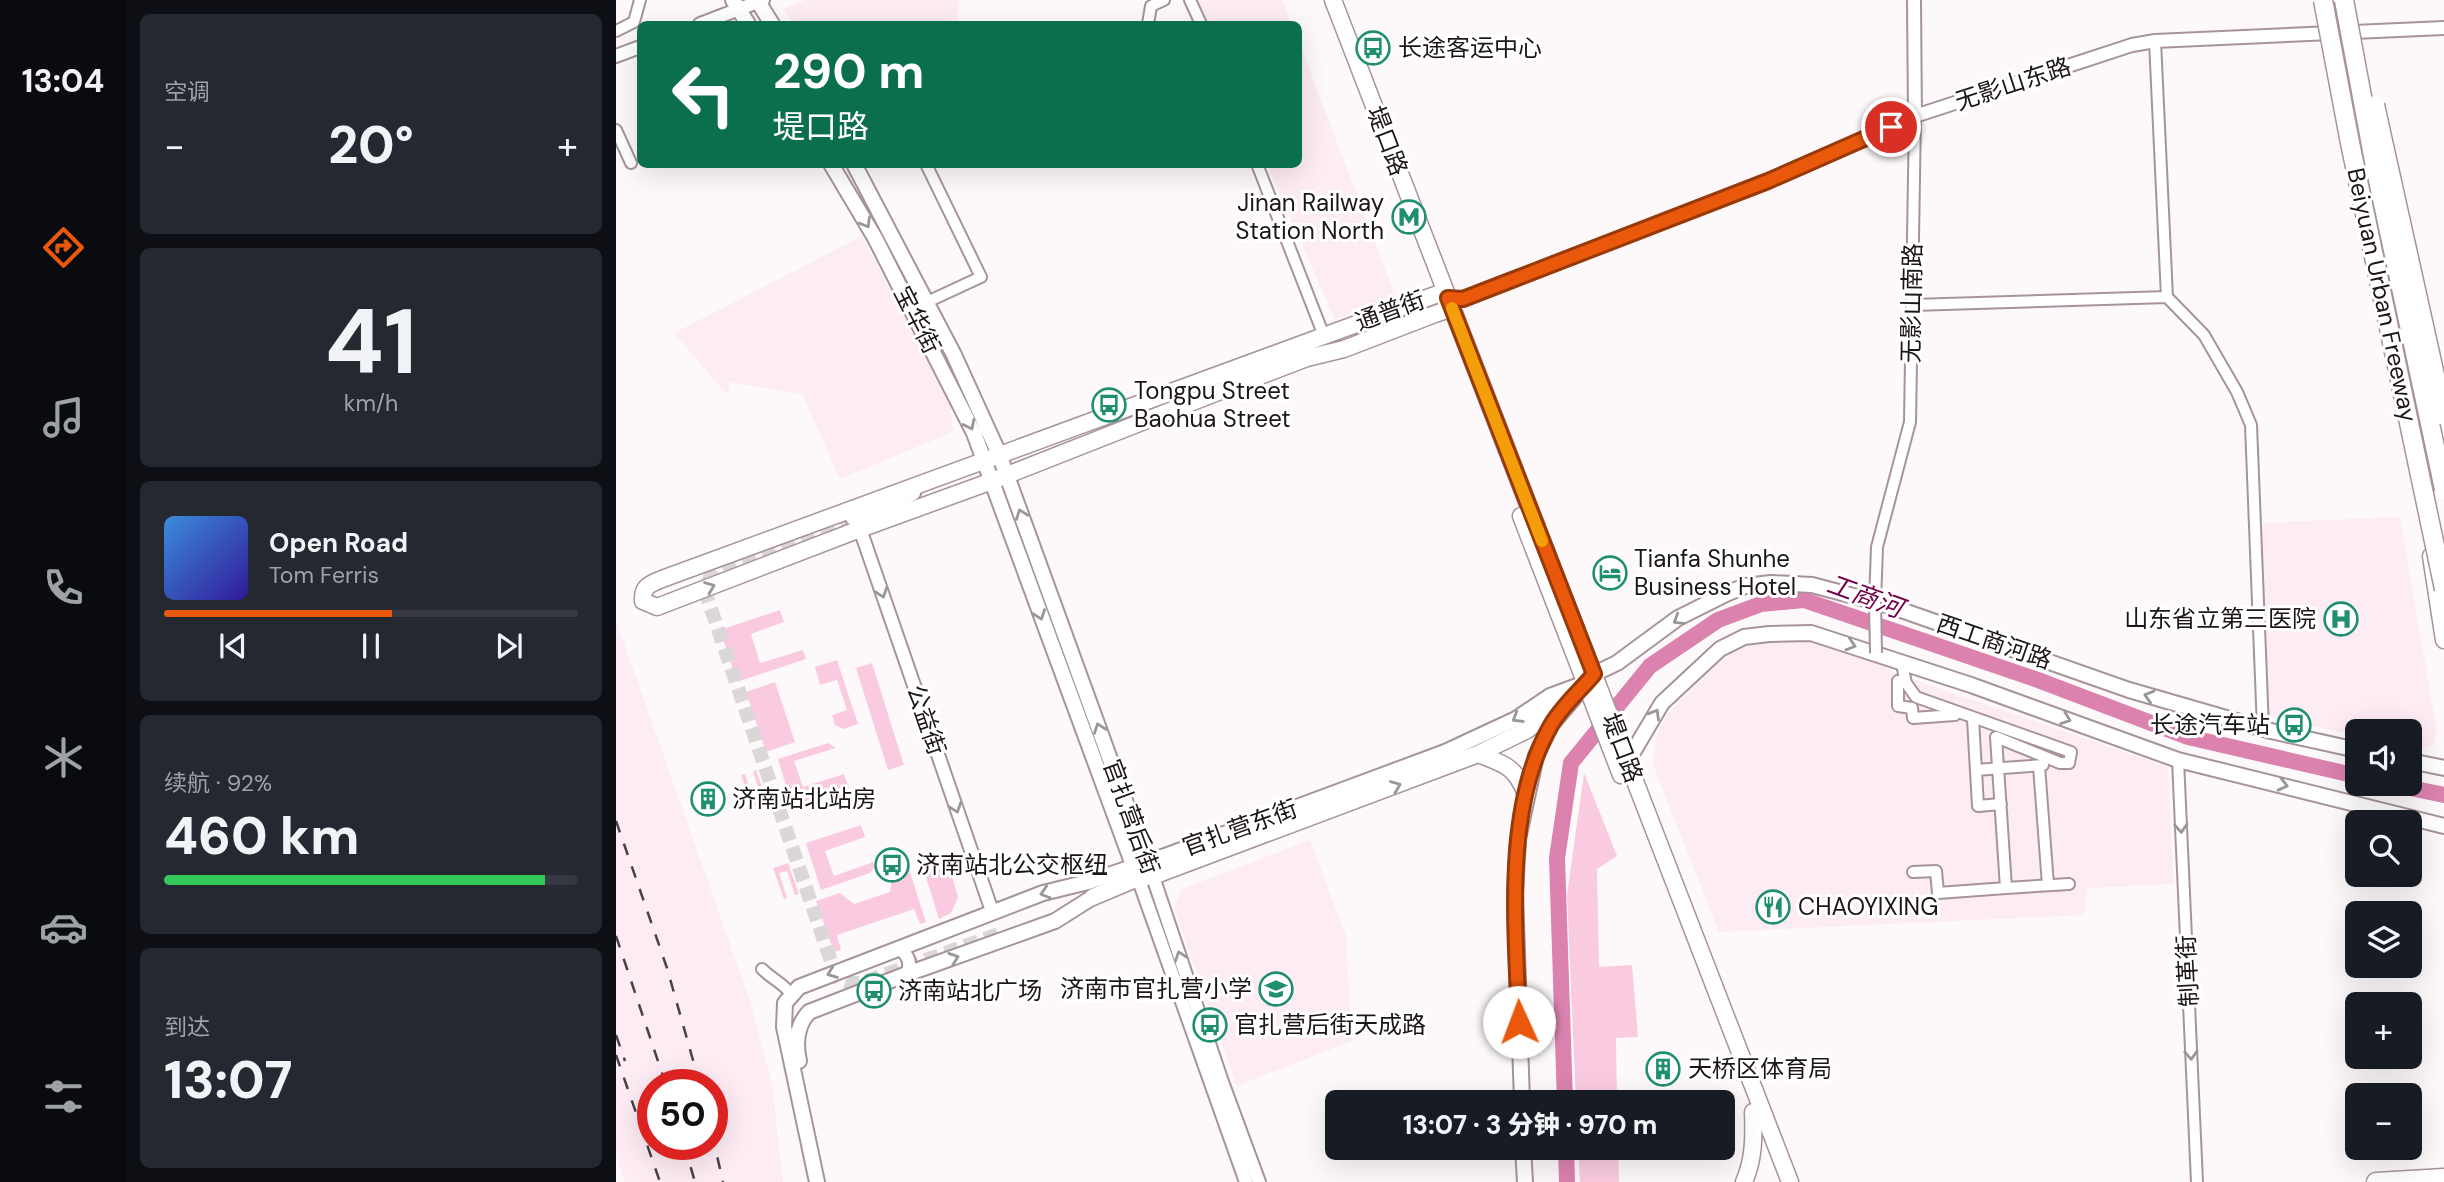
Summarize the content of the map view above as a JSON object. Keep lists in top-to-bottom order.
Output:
{
  "streets": {
    "highway": ["Beiyuan Urban Freeway"],
    "main road": [
      "堤口路",
      "通普街",
      "宝华街",
      "西工商河路",
      "官扎营后街",
      "官扎营东街"
    ],
    "street": [
      "无影山东路",
      "无影山南路",
      "公益街",
      "制革街"
    ]
  },
  "crossings": [
    ["无影山东路", "堤口路"],
    ["无影山东路", "无影山南路"],
    ["无影山东路", "通普街"],
    ["堤口路", "通普街"],
    ["堤口路", "西工商河路"],
    ["堤口路", "官扎营东街"],
    ["无影山南路", "西工商河路"],
    ["通普街", "宝华街"],
    ["通普街", "公益街"],
    ["通普街", "官扎营后街"],
    ["宝华街", "官扎营后街"],
    ["西工商河路", "官扎营东街"],
    ["西工商河路", "制革街"],
    ["公益街", "官扎营东街"],
    ["官扎营后街", "官扎营东街"]
  ],
  "one_way": ["公益街", "制革街"],
  "water": ["工商河"],
  "places": {
    "bus stop": [
      "长途客运中心",
      "Tongpu Street Baohua Street",
      "长途汽车站",
      "济南站北公交枢纽",
      "济南站北广场",
      "官扎营后街天成路"
    ],
    "metro station": ["Jinan Railway Station North"],
    "hotel": ["Tianfa Shunhe Business Hotel"],
    "hospital": ["山东省立第三医院"],
    "building": ["济南站北站房", "天桥区体育局"],
    "restaurant": ["CHAOYIXING"],
    "school or university": ["济南市官扎营小学"]
  },
  "page": {
    "tabs": "13:04",
    "tile": [
      "空调",
      ["41", "km/h"],
      ["续航 · 92%", "460 km"],
      ["到达", "13:07"]
    ],
    "turn": ["290 m", "堤口路"],
    "heat": ["−", "20°", "+"],
    "song": ["Open Road", "Tom Ferris"],
    "map_buttons": ["+", "−"],
    "limit": "50",
    "trip": "13:07 · 3 分钟 · 970 m"
  }
}
